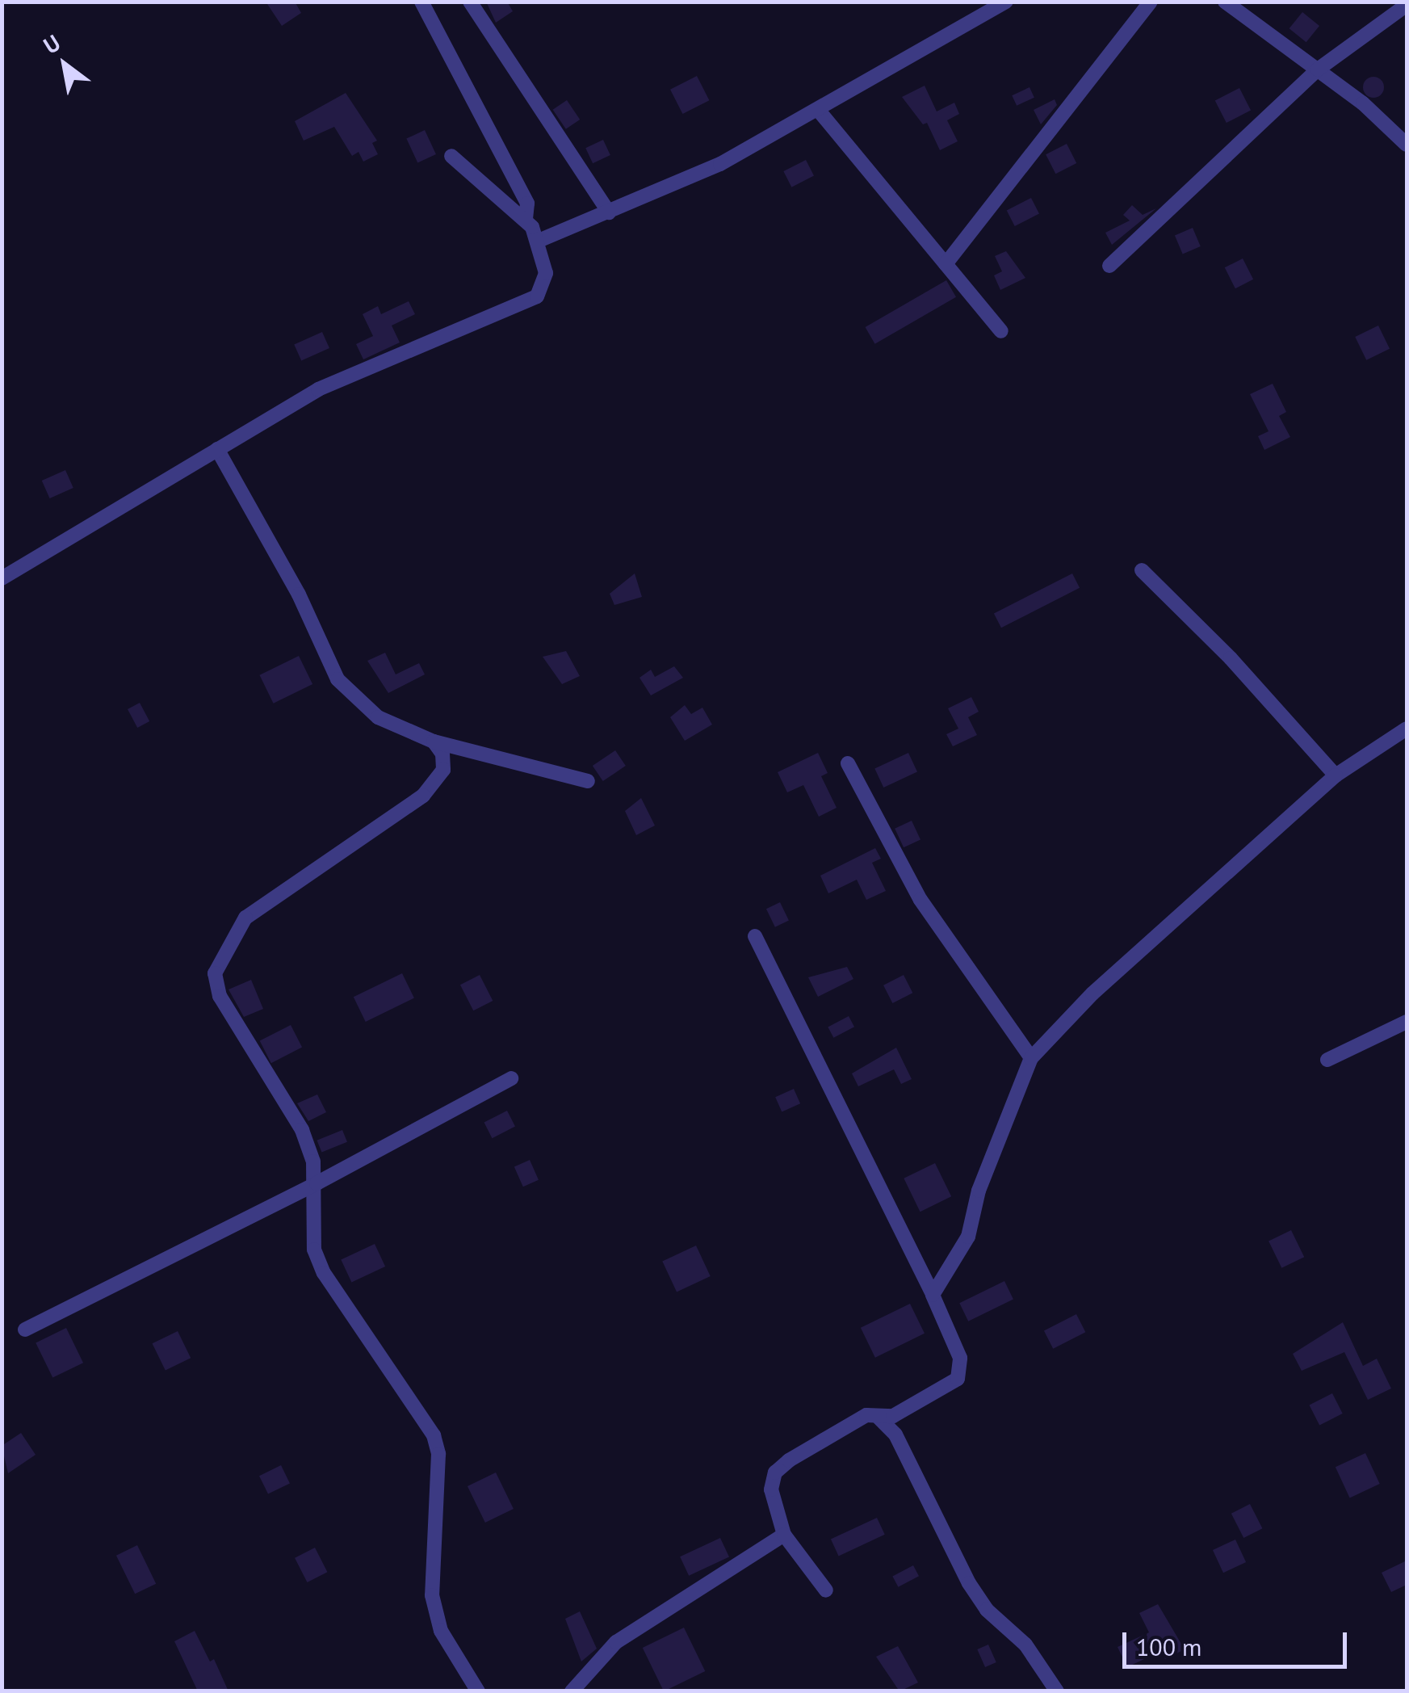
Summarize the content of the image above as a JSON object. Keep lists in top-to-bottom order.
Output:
{
  "scale_bar": "100 m",
  "north": "top left"
}
